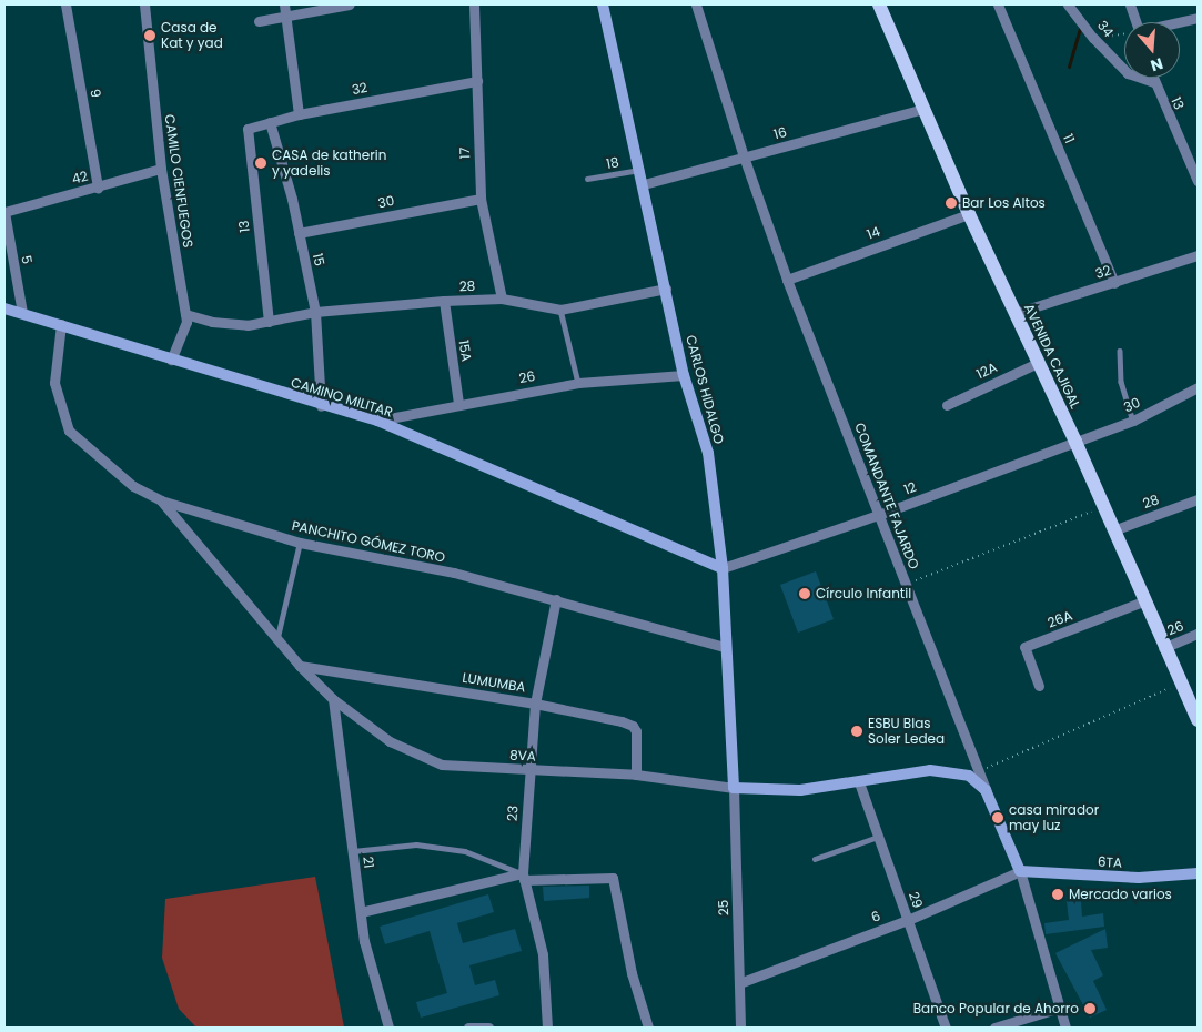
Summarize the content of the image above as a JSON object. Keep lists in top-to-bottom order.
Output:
{
  "streets": {
    "main road": [
      "AVENIDA CAJIGAL",
      "CARLOS HIDALGO",
      "CAMINO MILITAR",
      "COMANDANTE FAJARDO",
      "8VA",
      "6TA"
    ],
    "street": [
      "34",
      "32",
      "9",
      "13",
      "16",
      "11",
      "17",
      "42",
      "CAMILO CIENFUEGOS",
      "30",
      "14",
      "5",
      "15",
      "28",
      "15A",
      "12A",
      "26",
      "12",
      "PANCHITO GÓMEZ TORO",
      "26A",
      "LUMUMBA",
      "23",
      "21",
      "29",
      "25",
      "6"
    ],
    "lane": ["18"]
  },
  "crossings": [
    ["34", "13"],
    ["32", "13"],
    ["32", "11"],
    ["32", "17"],
    ["32", "15"],
    ["32", "AVENIDA CAJIGAL"],
    ["9", "42"],
    ["13", "28"],
    ["16", "AVENIDA CAJIGAL"],
    ["16", "CARLOS HIDALGO"],
    ["16", "COMANDANTE FAJARDO"],
    ["17", "30"],
    ["17", "28"],
    ["18", "CARLOS HIDALGO"],
    ["42", "CAMILO CIENFUEGOS"],
    ["42", "5"],
    ["CAMILO CIENFUEGOS", "28"],
    ["CAMILO CIENFUEGOS", "CAMINO MILITAR"],
    ["30", "15"],
    ["30", "AVENIDA CAJIGAL"],
    ["30", "12"],
    ["14", "AVENIDA CAJIGAL"],
    ["14", "COMANDANTE FAJARDO"],
    ["5", "CAMINO MILITAR"],
    ["15", "28"],
    ["15", "CAMINO MILITAR"],
    ["28", "15A"],
    ["28", "AVENIDA CAJIGAL"],
    ["28", "CARLOS HIDALGO"],
    ["15A", "26"],
    ["AVENIDA CAJIGAL", "12A"],
    ["AVENIDA CAJIGAL", "26"],
    ["AVENIDA CAJIGAL", "12"],
    ["AVENIDA CAJIGAL", "26A"],
    ["26", "CARLOS HIDALGO"],
    ["26", "CAMINO MILITAR"],
    ["CARLOS HIDALGO", "CAMINO MILITAR"],
    ["CARLOS HIDALGO", "12"],
    ["CARLOS HIDALGO", "PANCHITO GÓMEZ TORO"],
    ["CARLOS HIDALGO", "8VA"],
    ["CARLOS HIDALGO", "25"],
    ["CAMINO MILITAR", "12"],
    ["CAMINO MILITAR", "PANCHITO GÓMEZ TORO"],
    ["12", "COMANDANTE FAJARDO"],
    ["COMANDANTE FAJARDO", "8VA"],
    ["COMANDANTE FAJARDO", "6TA"],
    ["COMANDANTE FAJARDO", "6"],
    ["PANCHITO GÓMEZ TORO", "8VA"],
    ["PANCHITO GÓMEZ TORO", "23"],
    ["LUMUMBA", "8VA"],
    ["LUMUMBA", "23"],
    ["8VA", "23"],
    ["8VA", "21"],
    ["8VA", "29"],
    ["8VA", "25"],
    ["6TA", "6"],
    ["29", "6"],
    ["25", "6"]
  ],
  "places": [
    "Casa de Kat y yad",
    "CASA de katherin y yadelis",
    "Bar Los Altos",
    "Círculo Infantil",
    "ESBU Blas Soler Ledea",
    "casa mirador may luz",
    "Mercado varios",
    "Banco Popular de Ahorro"
  ],
  "north": "bottom"
}
